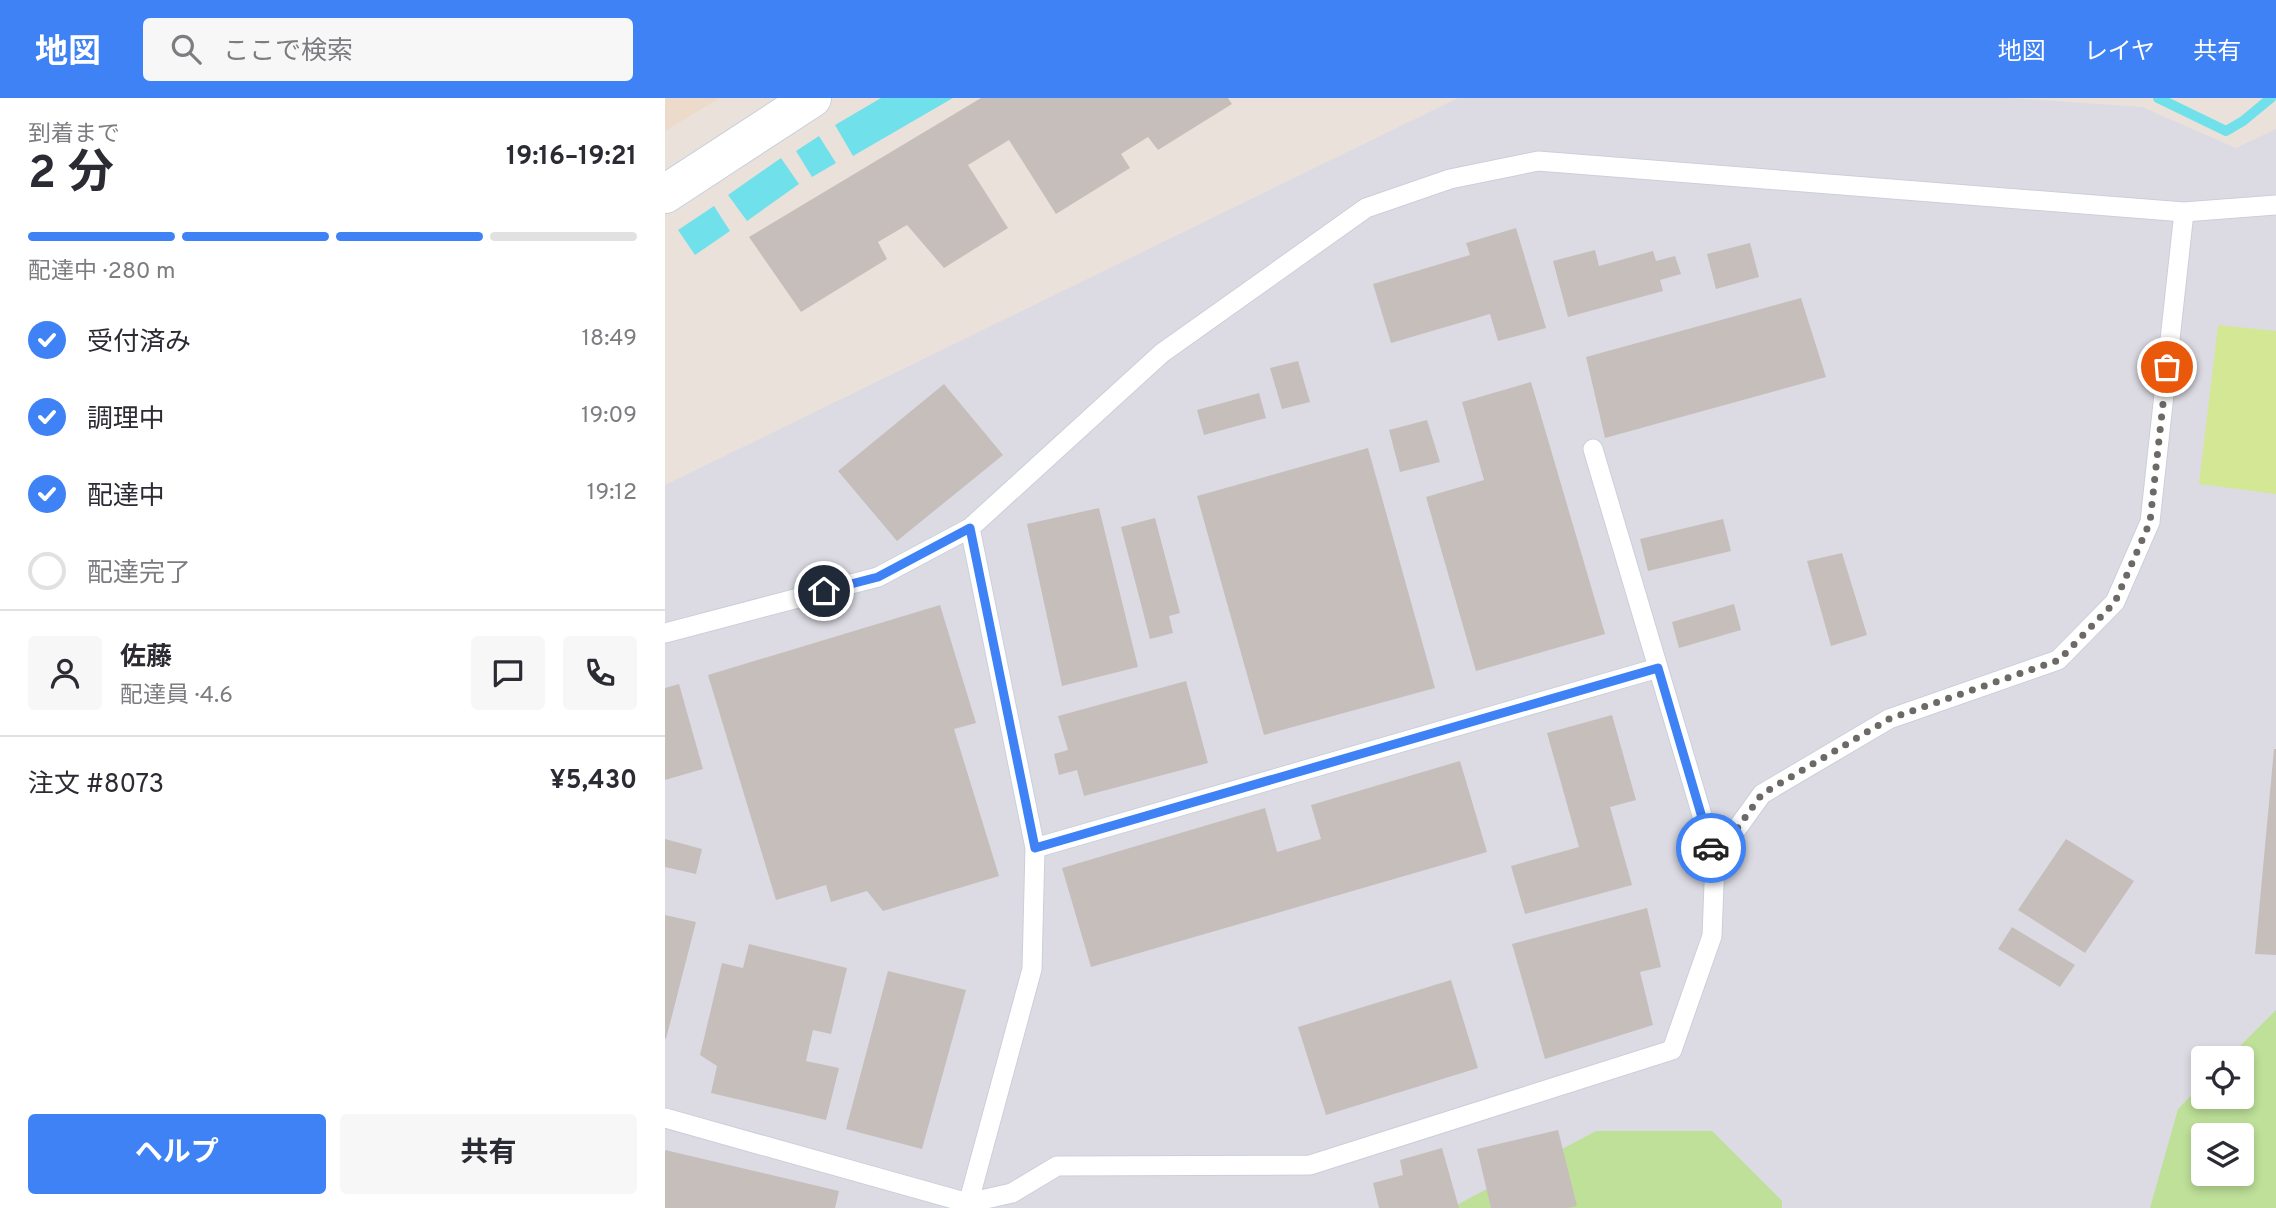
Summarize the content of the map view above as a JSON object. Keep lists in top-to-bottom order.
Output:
{
  "page": {
    "header": "地図",
    "search": "ここで検索",
    "nav": ["地図", "レイヤ", "共有"],
    "heading": ["2 分", "到着まで", "19:16–19:21"],
    "panel": [
      "佐藤",
      "配達員 · 4.6",
      "注文 #8073",
      "¥5,430"
    ],
    "bar": "配達中 · 280 m",
    "list": [
      ["受付済み", "18:49"],
      ["調理中", "19:09"],
      ["配達中", "19:12"],
      "配達完了"
    ],
    "buttons": ["ヘルプ", "共有"]
  }
}
